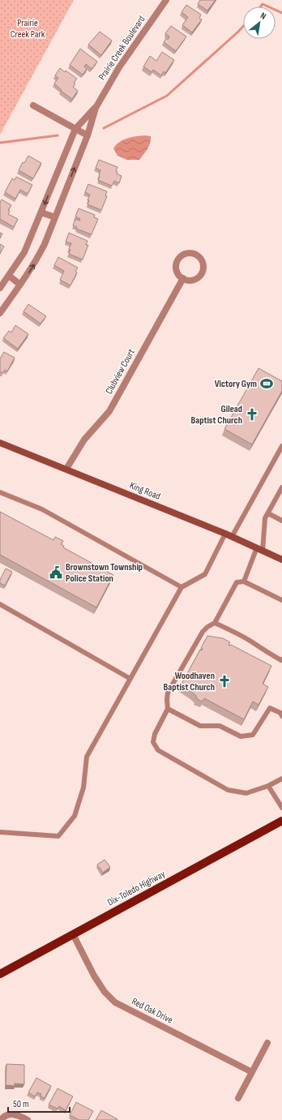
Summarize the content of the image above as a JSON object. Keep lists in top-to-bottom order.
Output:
{
  "streets": {
    "main road": ["King Road", "Dix-Toledo Highway"],
    "street": ["Prairie Creek Boulevard", "Clubview Court", "Red Oak Drive"]
  },
  "crossings": [
    ["Clubview Court", "King Road"],
    ["Dix-Toledo Highway", "Red Oak Drive"]
  ],
  "parks": ["Prairie Creek Park"],
  "places": {
    "sports": ["Victory Gym"],
    "church": ["Gilead Baptist Church", "Woodhaven Baptist Church"],
    "public building": ["Brownstown Township Police Station"]
  },
  "scale_bar": "50 m",
  "north": "top right"
}
